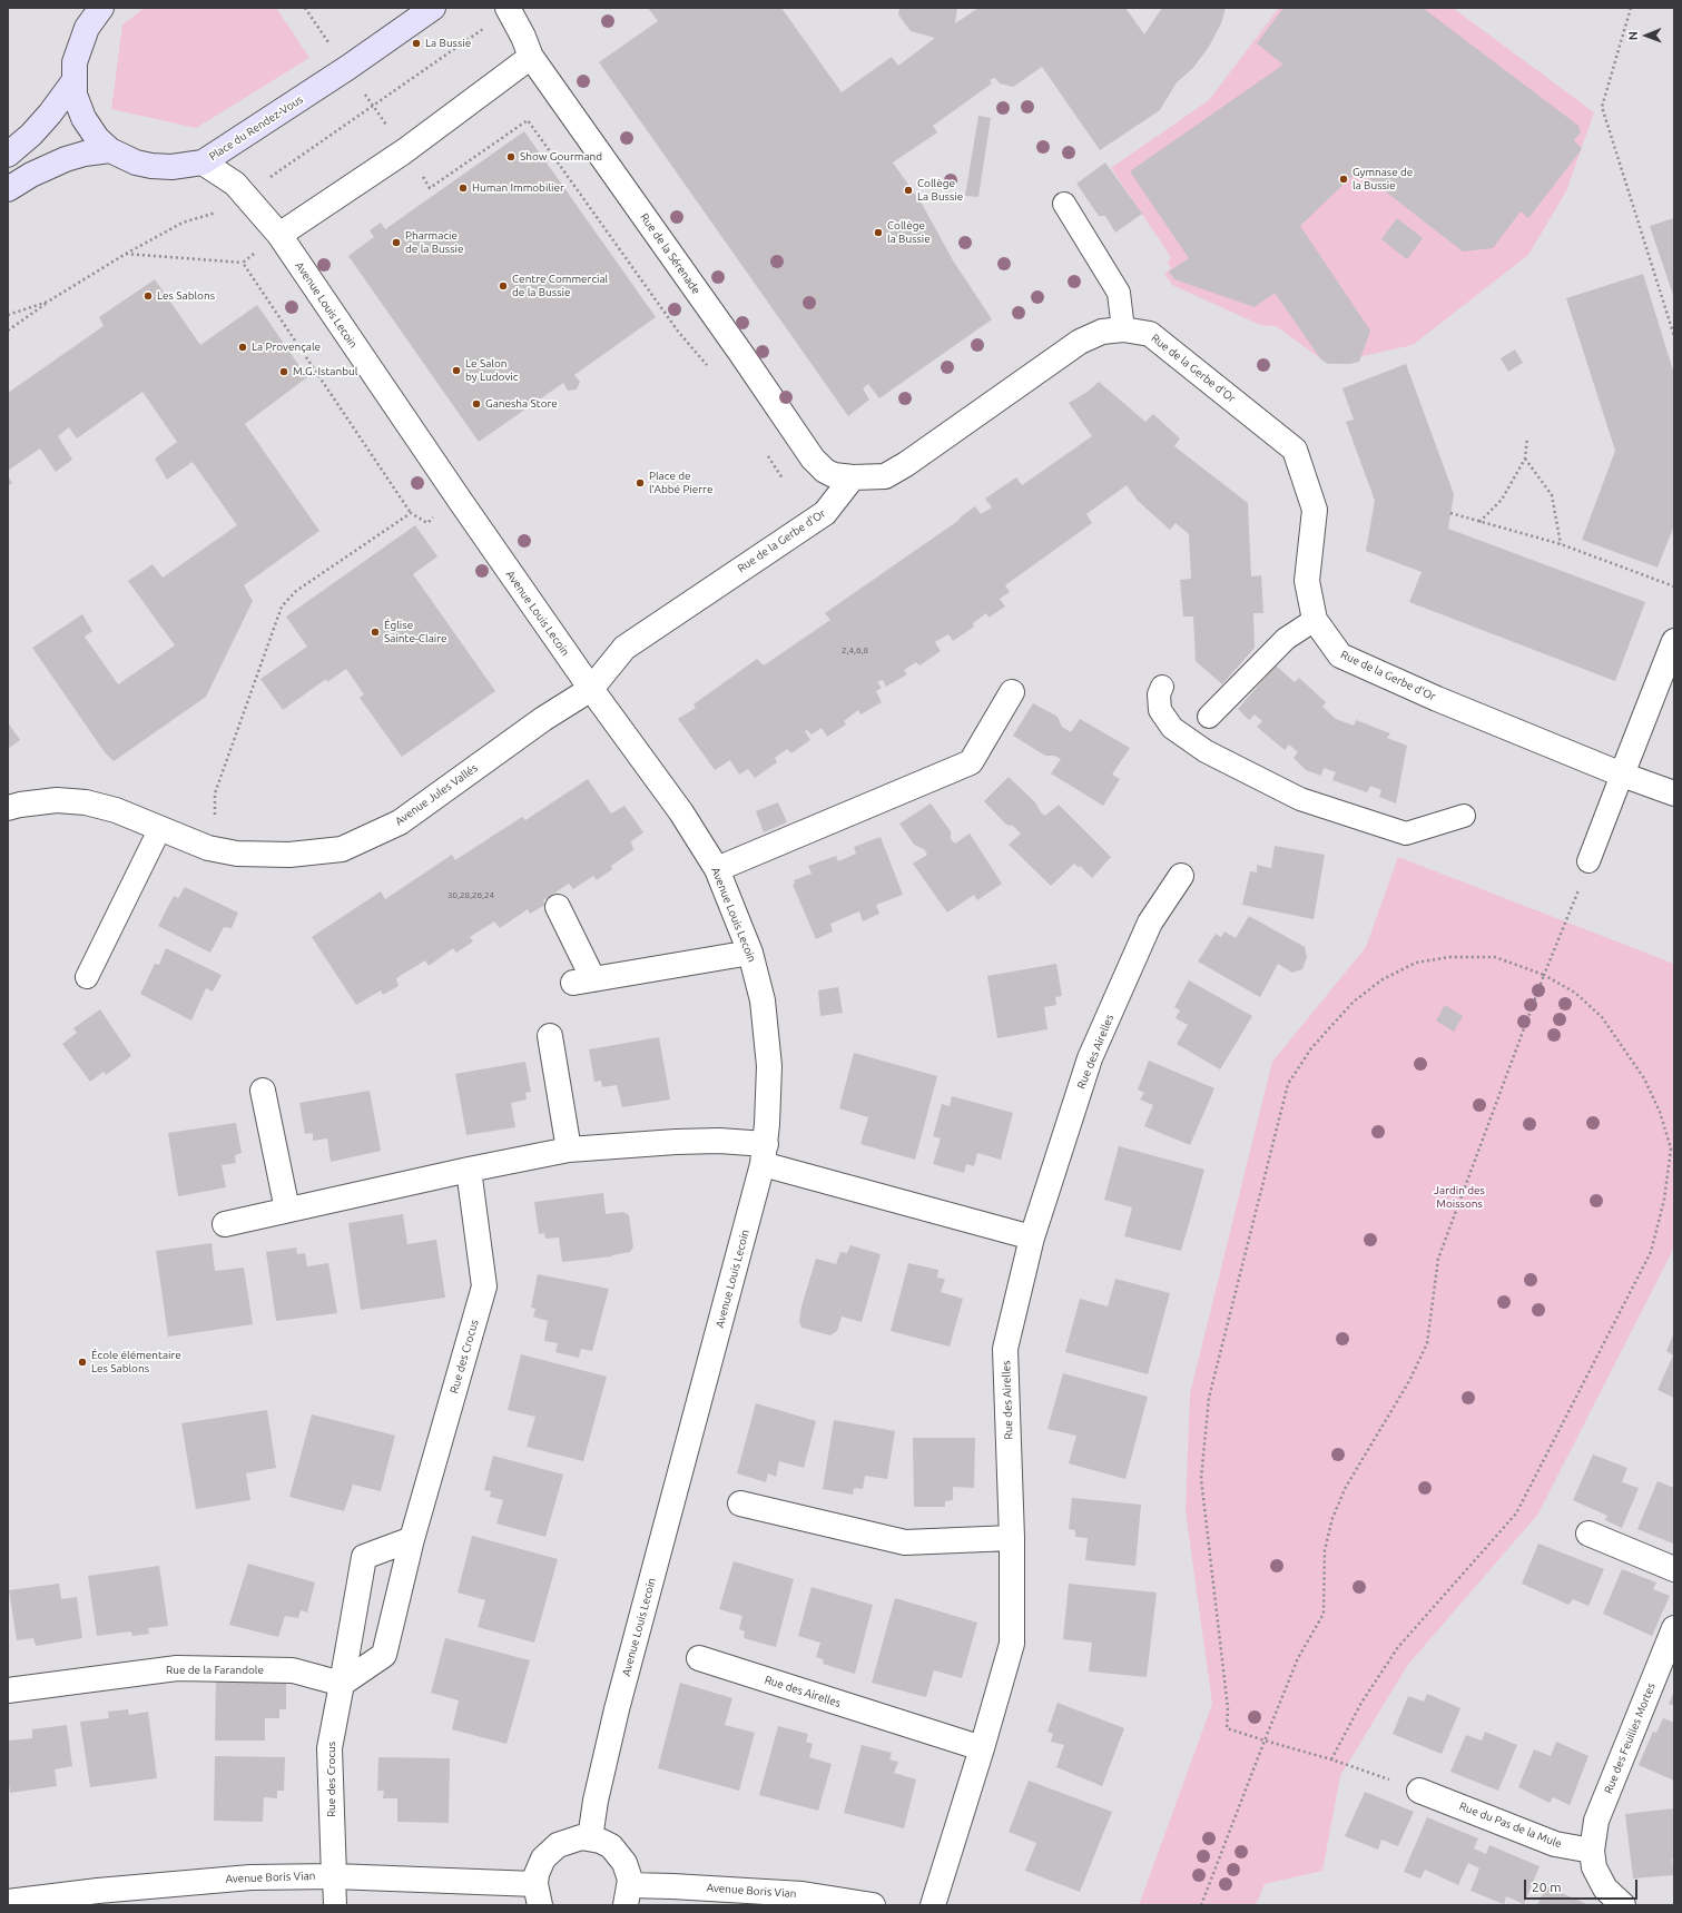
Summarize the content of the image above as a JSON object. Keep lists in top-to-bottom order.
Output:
{
  "streets": {
    "main road": ["Place du Rendez-Vous"],
    "street": [
      "Rue de la Sérenade",
      "Avenue Louis Lecoin",
      "Rue de la Gerbe d'Or",
      "Avenue Jules Vallés",
      "Rue des Airelles",
      "Rue des Crocus",
      "Rue de la Farandole",
      "Rue des Feuilles Mortes",
      "Rue du Pas de la Mule",
      "Avenue Boris Vian"
    ]
  },
  "crossings": [
    ["Place du Rendez-Vous", "Avenue Louis Lecoin"],
    ["Rue de la Sérenade", "Rue de la Gerbe d'Or"],
    ["Avenue Louis Lecoin", "Rue de la Gerbe d'Or"],
    ["Avenue Louis Lecoin", "Avenue Jules Vallés"],
    ["Rue de la Gerbe d'Or", "Avenue Jules Vallés"],
    ["Rue des Crocus", "Rue de la Farandole"],
    ["Rue des Crocus", "Avenue Boris Vian"],
    ["Rue des Feuilles Mortes", "Rue du Pas de la Mule"]
  ],
  "parks": ["Jardin des Moissons"],
  "places": [
    "La Bussie",
    "Show Gourmand",
    "Gymnase de la Bussie",
    "Human Immobilier",
    "Collège La Bussie",
    "Collège la Bussie",
    "Pharmacie de la Bussie",
    "Centre Commercial de la Bussie",
    "Les Sablons",
    "La Provençale",
    "Le Salon by Ludovic",
    "M.G. Istanbul",
    "Ganesha Store",
    "Place de l'Abbé Pierre",
    "Église Sainte-Claire",
    "École élémentaire Les Sablons"
  ],
  "house_numbers": ["2,4,6,8", "30,28,26,24"],
  "scale_bar": "20 m",
  "north": "left"
}
